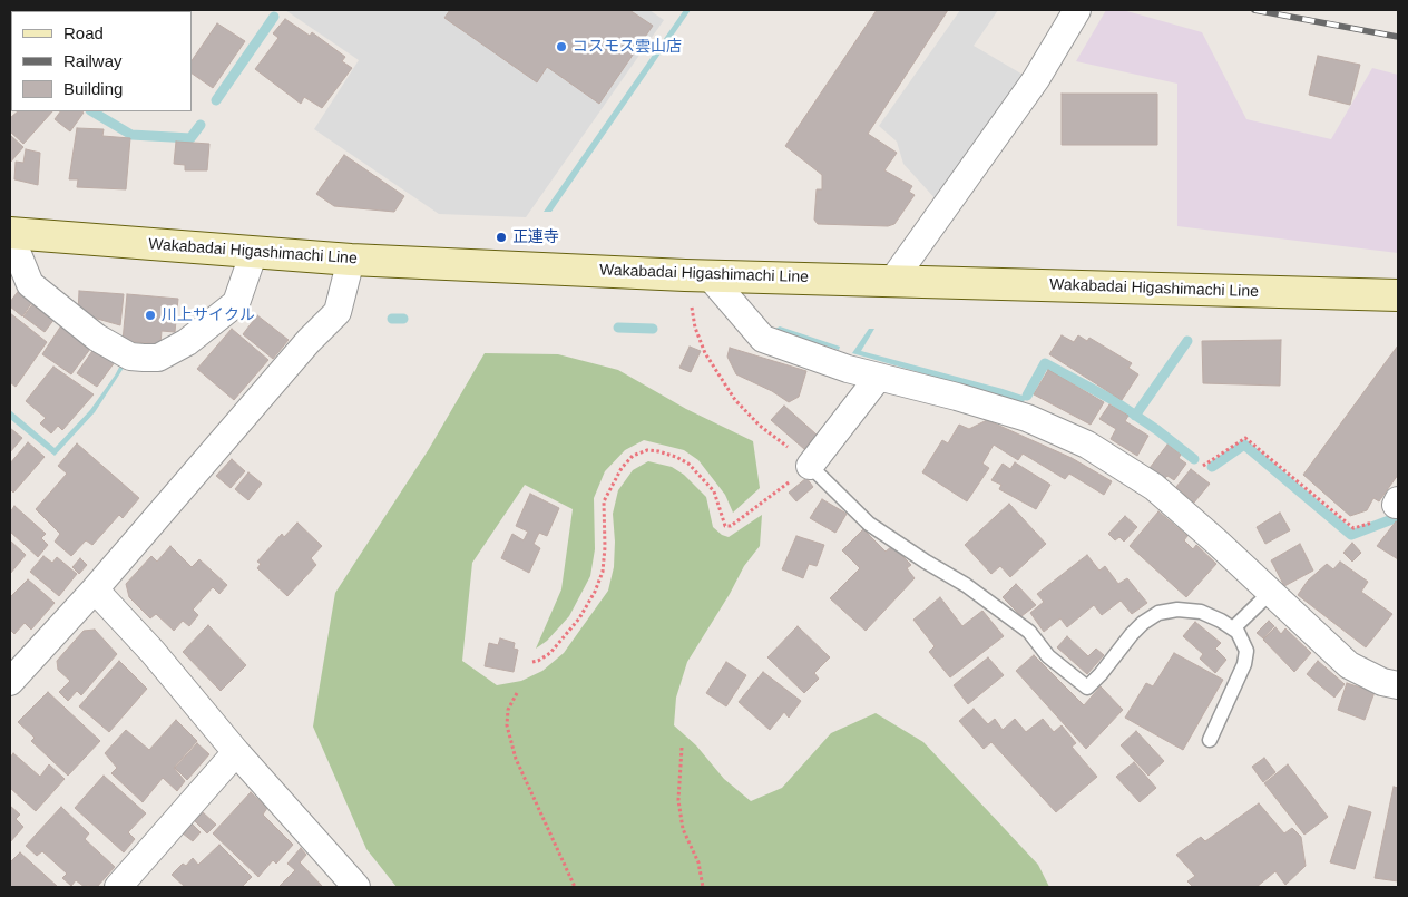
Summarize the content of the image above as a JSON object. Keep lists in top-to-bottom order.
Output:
{
  "streets": {
    "main road": ["Wakabadai Higashimachi Line"]
  },
  "places": ["コスモス雲山店", "正連寺", "川上サイクル"],
  "legend": ["Road", "Railway", "Building"]
}
